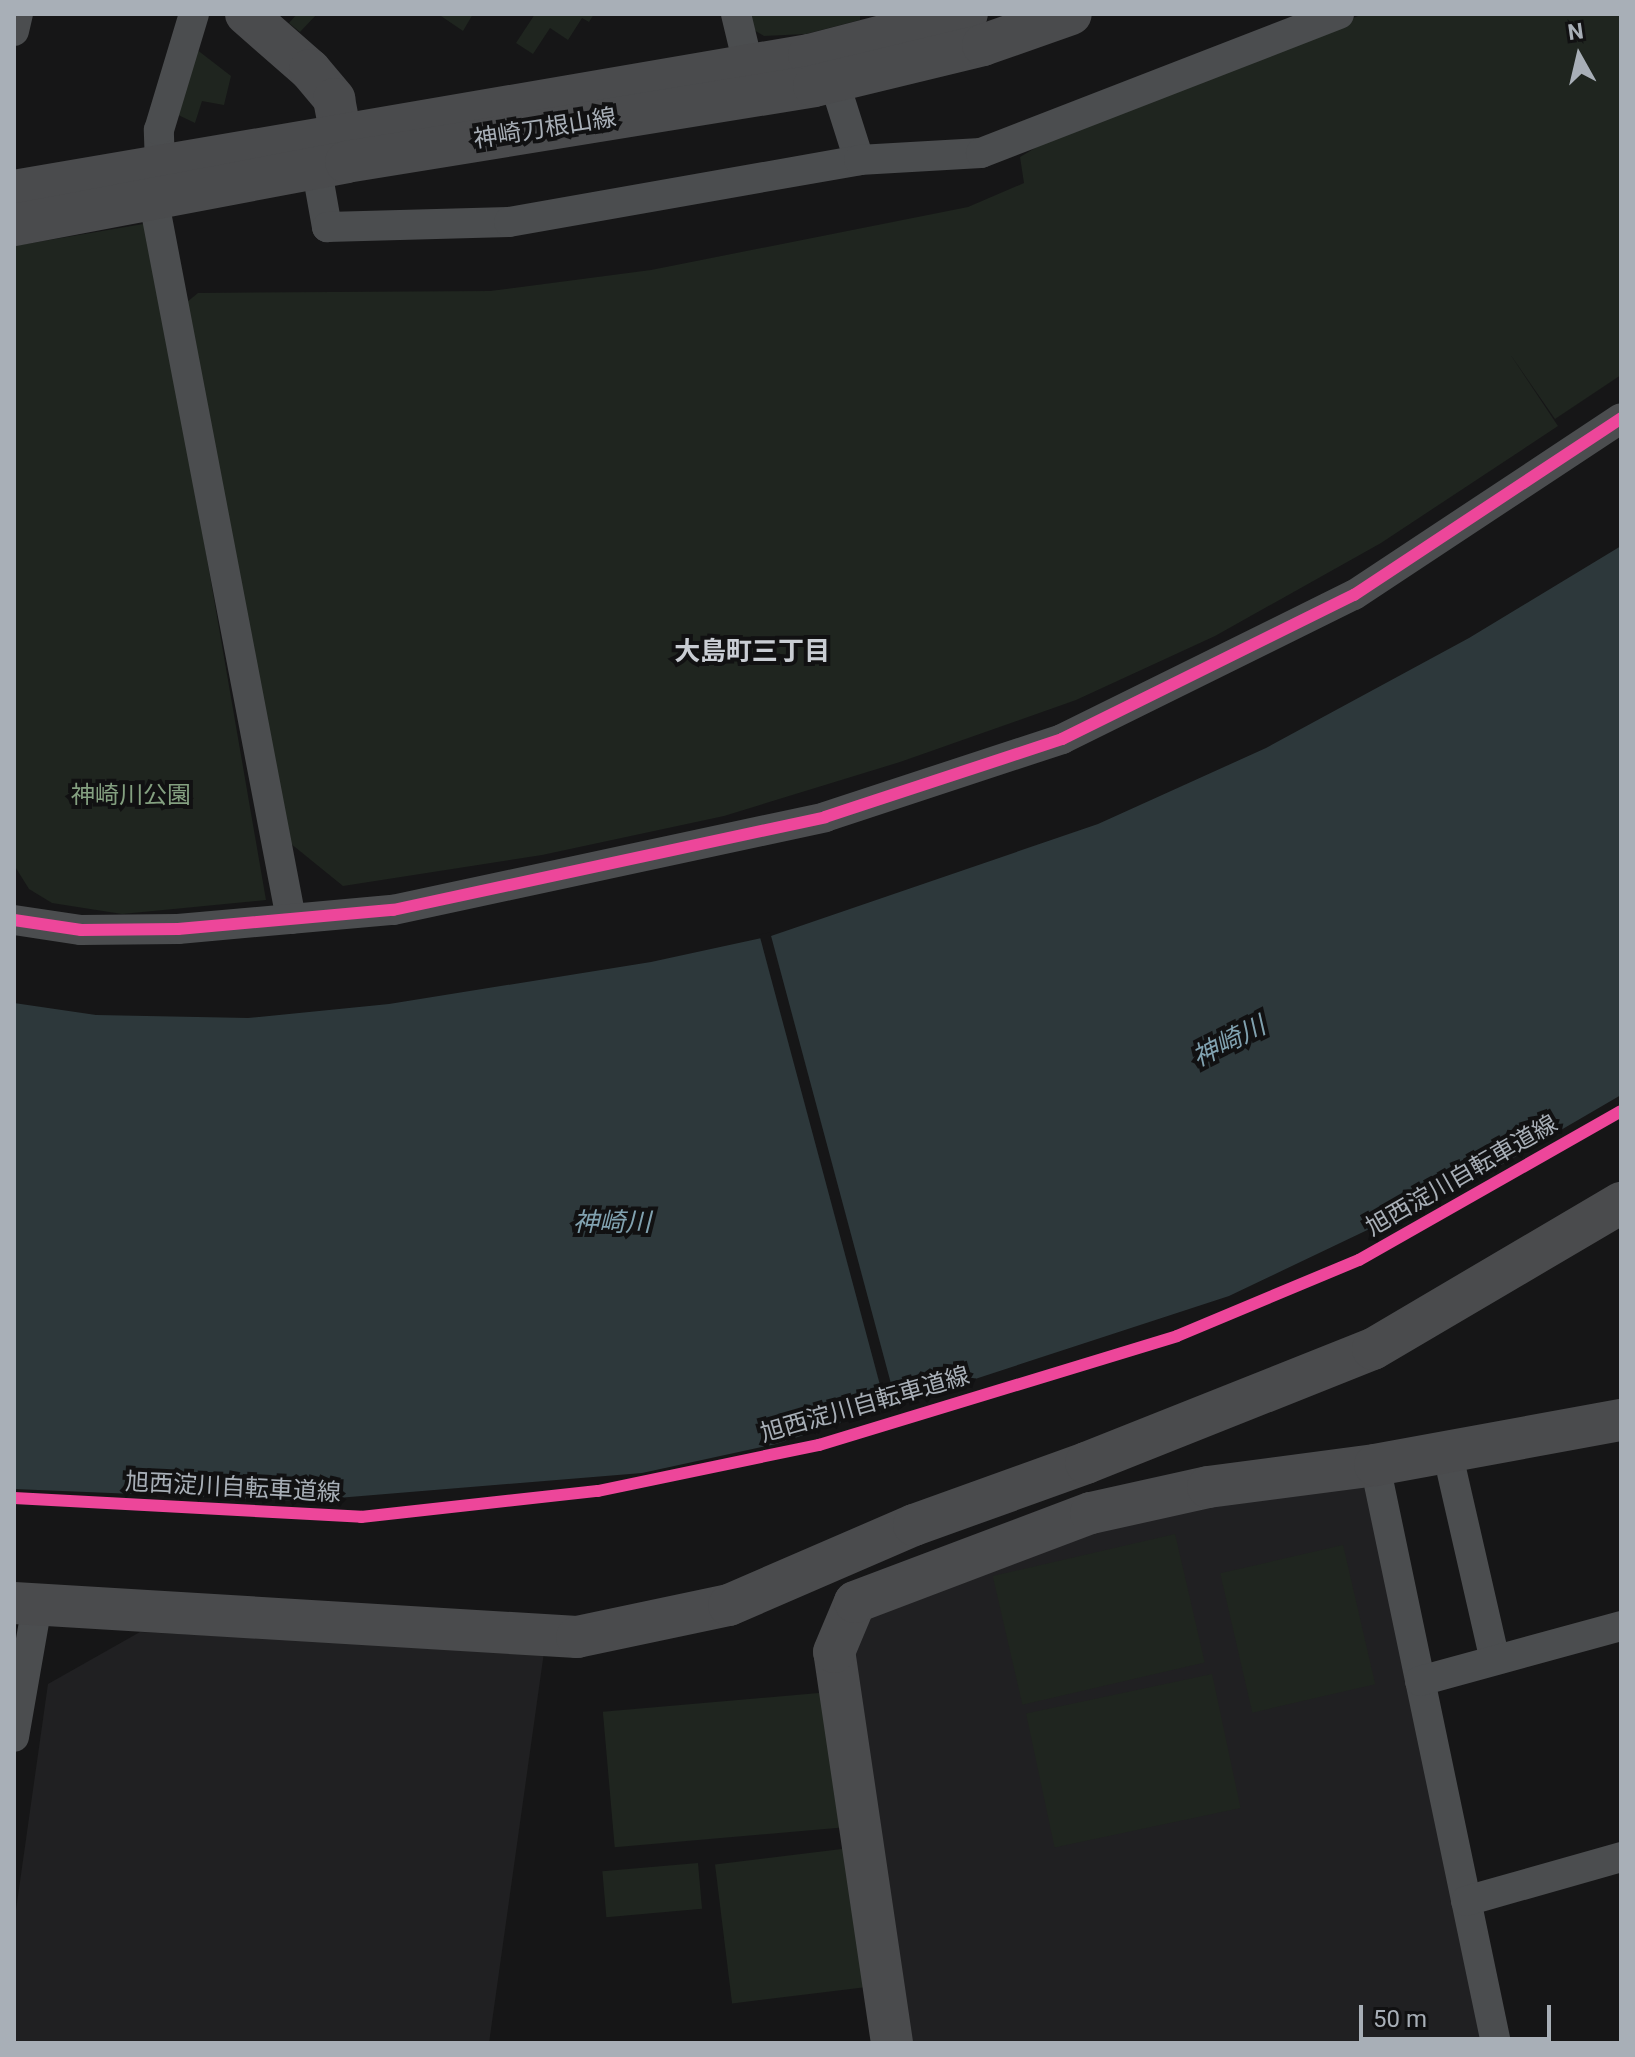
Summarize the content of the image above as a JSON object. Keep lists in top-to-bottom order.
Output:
{
  "streets": {
    "street": ["神崎刀根山線"],
    "cycle path": ["旭西淀川自転車道線"]
  },
  "districts": ["大島町三丁目"],
  "water": ["神崎川"],
  "parks": ["神崎川公園"],
  "scale_bar": "50 m",
  "north": "top"
}
